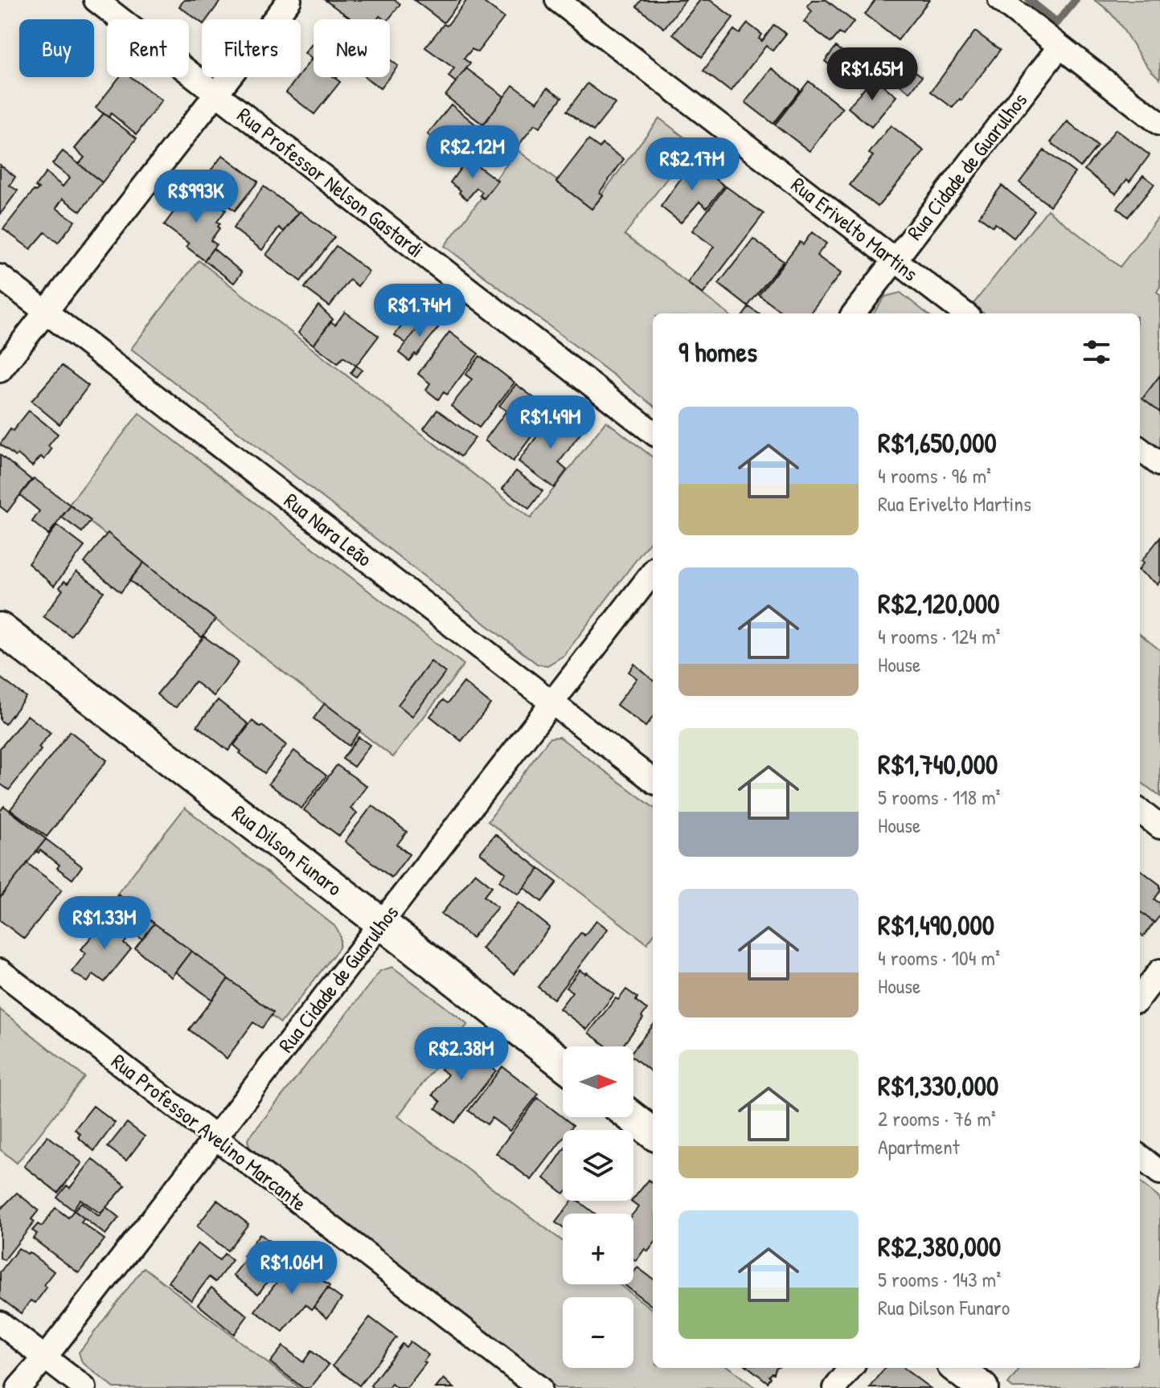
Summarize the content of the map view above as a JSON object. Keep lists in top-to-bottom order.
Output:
{
  "streets": {
    "street": [
      "Rua Cidade de Guarulhos",
      "Rua Professor Nelson Gastardi",
      "Rua Erivelto Martins",
      "Rua Nara Leão",
      "Rua Dilson Funaro",
      "Rua Professor Avelino Marcante"
    ]
  },
  "crossings": [
    ["Rua Cidade de Guarulhos", "Rua Erivelto Martins"],
    ["Rua Cidade de Guarulhos", "Rua Nara Leão"],
    ["Rua Cidade de Guarulhos", "Rua Dilson Funaro"],
    ["Rua Cidade de Guarulhos", "Rua Professor Avelino Marcante"]
  ],
  "north": "right",
  "page": {
    "chip": [
      "Buy",
      "Rent",
      "Filters",
      "New"
    ],
    "price": [
      "R$1.65M",
      "R$2.12M",
      "R$2.17M",
      "R$993K",
      "R$1.74M",
      "R$1.49M",
      "R$1.33M",
      "R$2.38M",
      "R$1.06M"
    ],
    "heading": "9 homes",
    "list": [
      {
        "name": "R$1,650,000",
        "note": "4 rooms · 96 m² · Rua Erivelto Martins"
      },
      {
        "name": "R$2,120,000",
        "note": "4 rooms · 124 m² · House"
      },
      {
        "name": "R$1,740,000",
        "note": "5 rooms · 118 m² · House"
      },
      {
        "name": "R$1,490,000",
        "note": "4 rooms · 104 m² · House"
      },
      {
        "name": "R$1,330,000",
        "note": "2 rooms · 76 m² · Apartment"
      },
      {
        "name": "R$2,380,000",
        "note": "5 rooms · 143 m² · Rua Dilson Funaro"
      }
    ],
    "map_buttons": ["+", "−"]
  }
}
